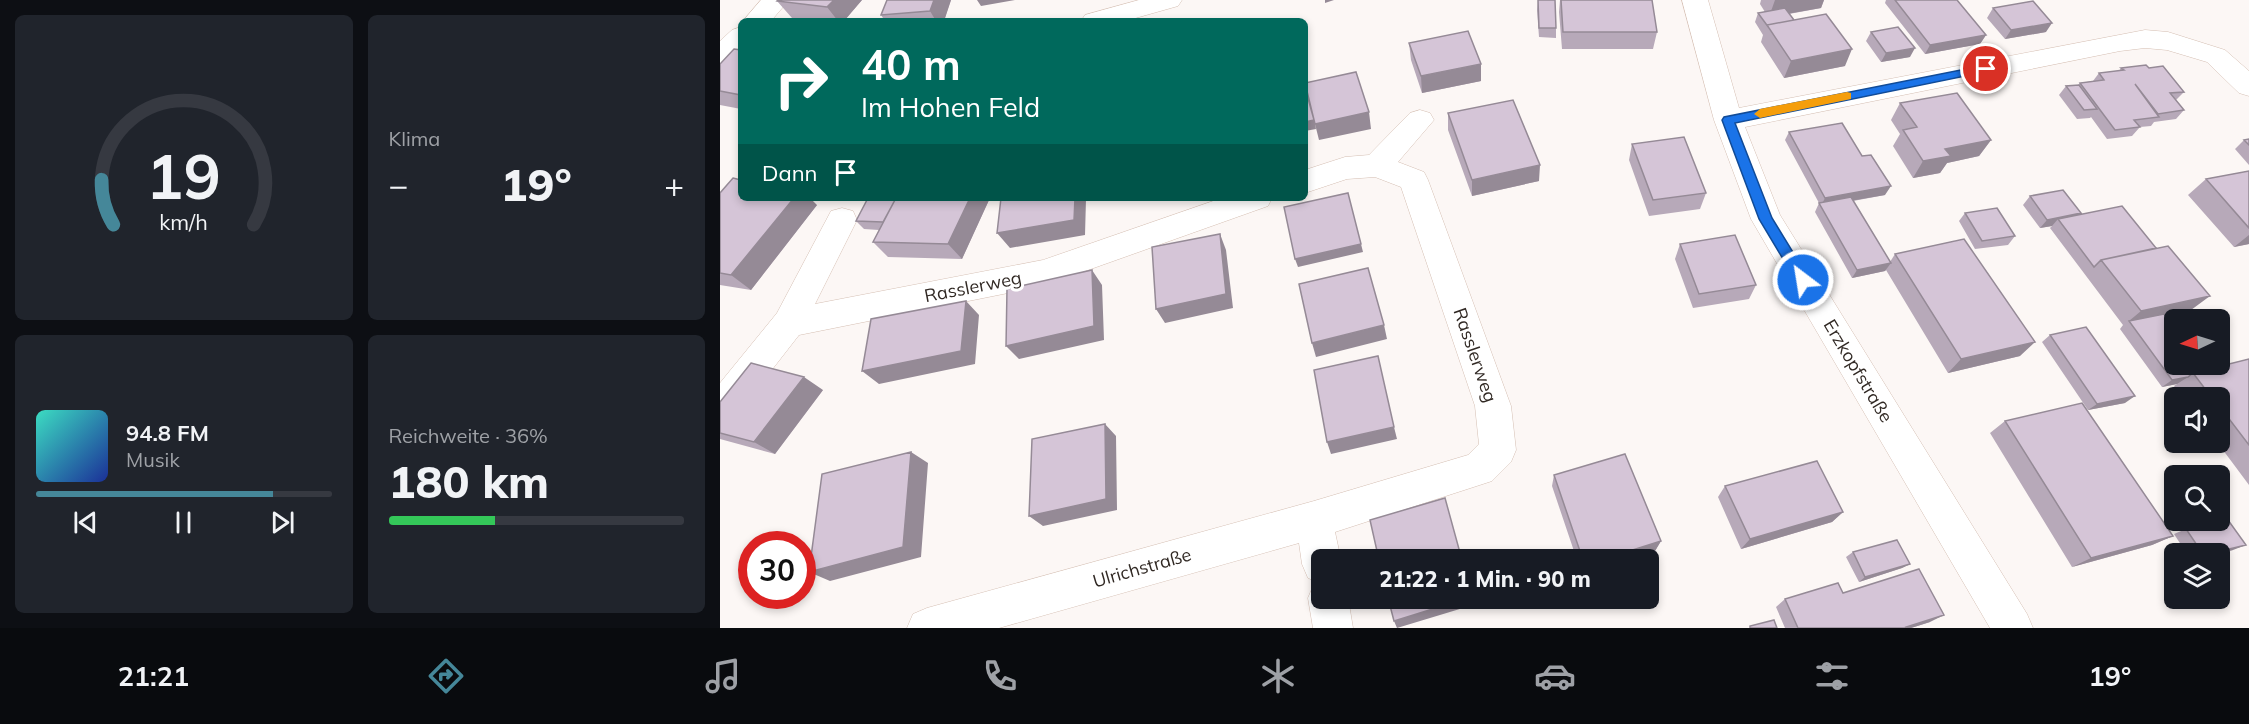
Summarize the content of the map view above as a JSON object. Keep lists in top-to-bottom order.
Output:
{
  "streets": {
    "street": ["Rasslerweg", "Erzkopfstraße", "Ulrichstraße"]
  },
  "crossings": [
    ["Rasslerweg", "Ulrichstraße"]
  ],
  "north": "left",
  "page": {
    "tile": [
      "Klima",
      ["Reichweite · 36%", "180 km"]
    ],
    "turn": ["40 m", "Im Hohen Feld"],
    "then": "Dann",
    "heat": ["−", "19°", "+"],
    "song": ["94.8 FM", "Musik"],
    "limit": "30",
    "trip": "21:22 · 1 Min. · 90 m",
    "tabs": ["21:21", "19°"],
    "gauge": ["19", "km/h"]
  }
}
